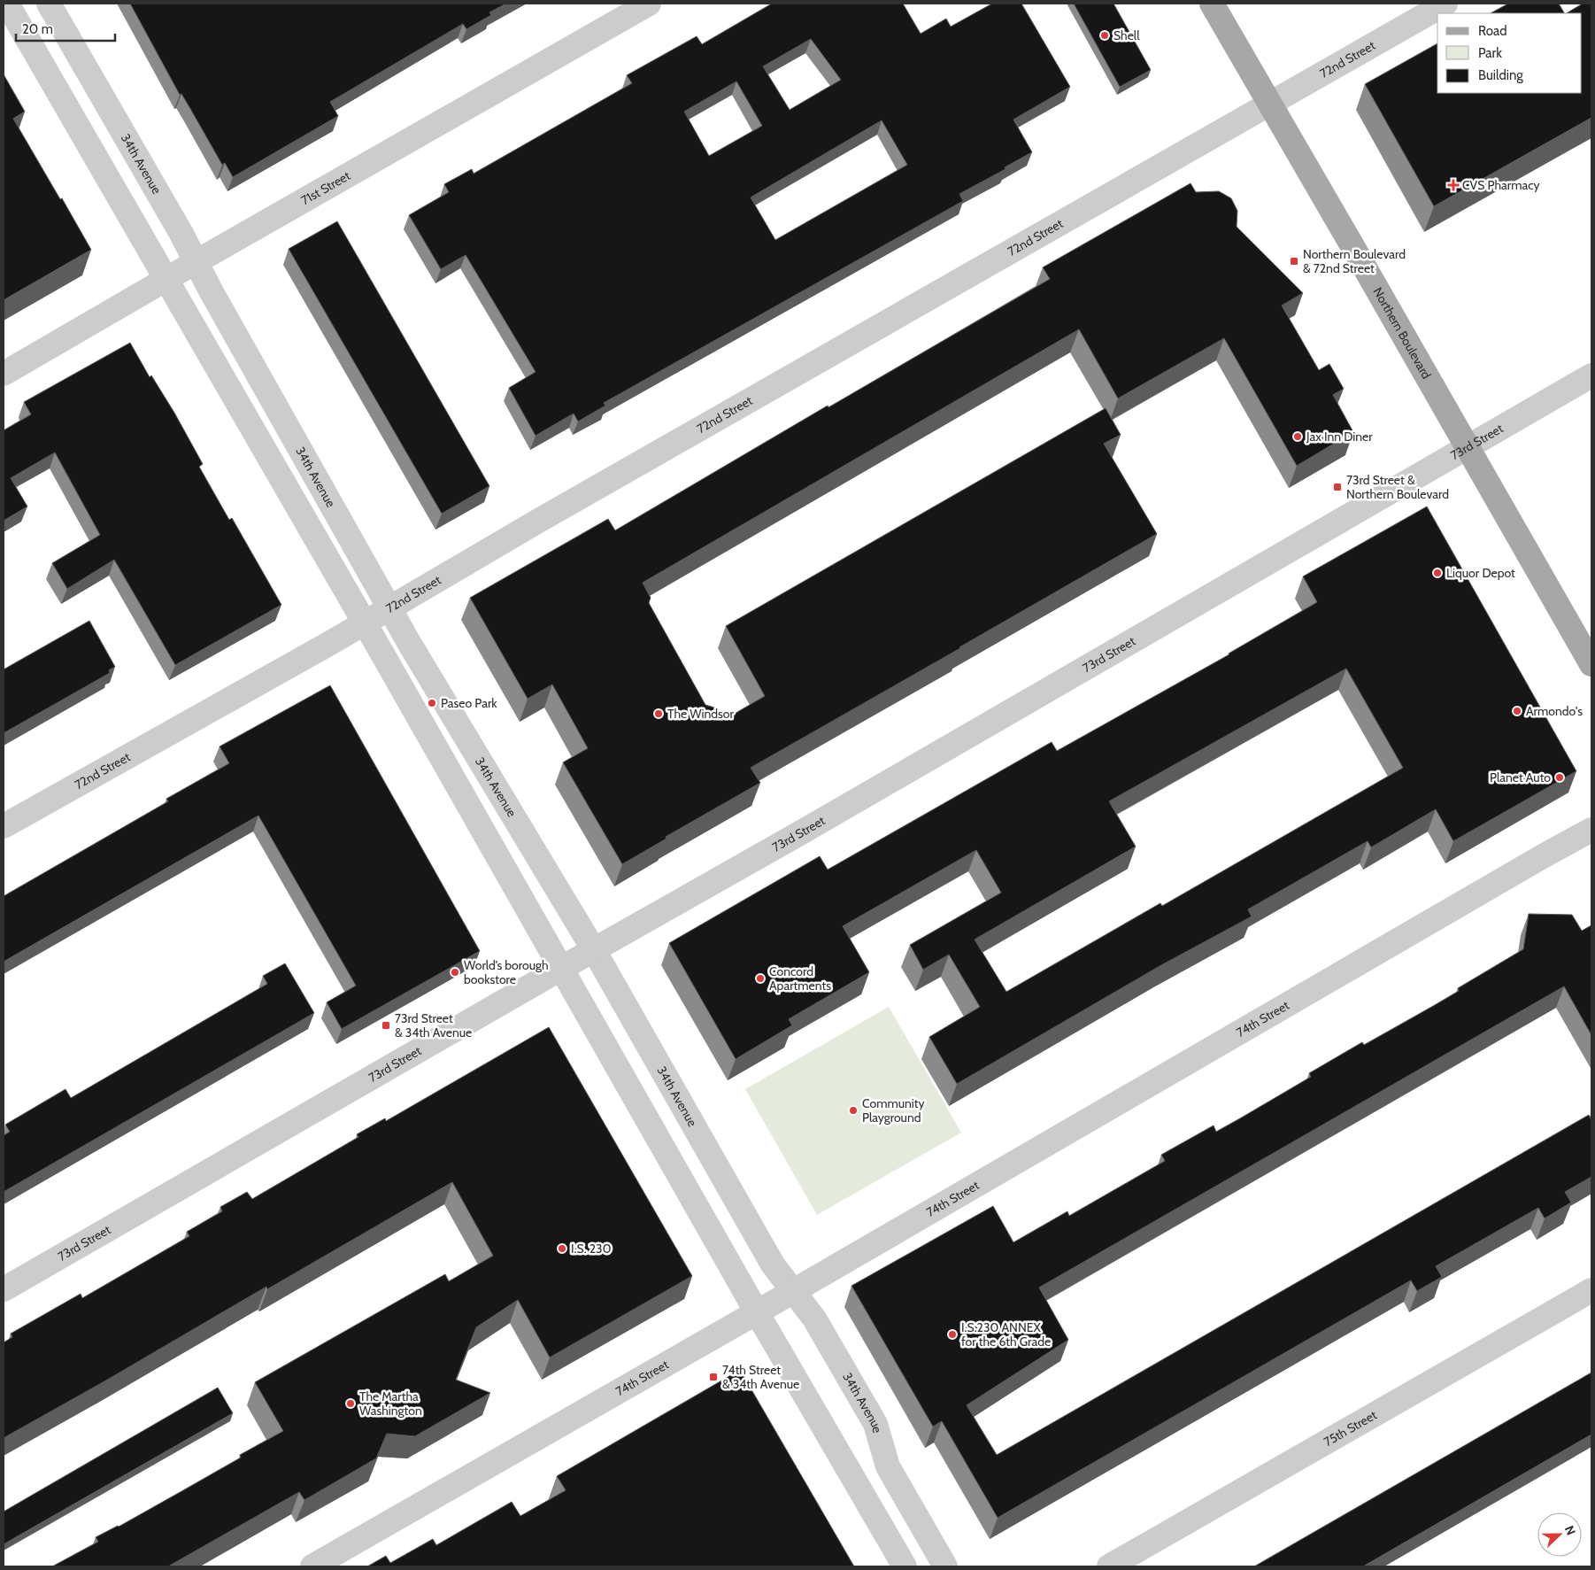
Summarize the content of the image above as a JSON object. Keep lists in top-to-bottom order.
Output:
{
  "streets": {
    "main road": ["Northern Boulevard"],
    "street": [
      "72nd Street",
      "34th Avenue",
      "71st Street",
      "73rd Street",
      "74th Street",
      "75th Street"
    ]
  },
  "crossings": [
    ["72nd Street", "34th Avenue"],
    ["72nd Street", "Northern Boulevard"],
    ["34th Avenue", "71st Street"],
    ["34th Avenue", "73rd Street"],
    ["34th Avenue", "74th Street"],
    ["Northern Boulevard", "73rd Street"]
  ],
  "places": {
    "other": [
      "Shell",
      "Jax Inn Diner",
      "Liquor Depot",
      "Paseo Park",
      "Armondo's",
      "The Windsor",
      "Planet Auto",
      "World’s borough bookstore",
      "Concord Apartments",
      "Community Playground",
      "I.S. 230",
      "I.S.230 ANNEX for the 6th Grade",
      "The Martha Washington"
    ],
    "health": ["CVS Pharmacy"],
    "transit": [
      "Northern Boulevard & 72nd Street",
      "73rd Street & Northern Boulevard",
      "73rd Street & 34th Avenue",
      "74th Street & 34th Avenue"
    ]
  },
  "legend": ["Road", "Park", "Building"],
  "scale_bar": "20 m",
  "north": "right"
}
